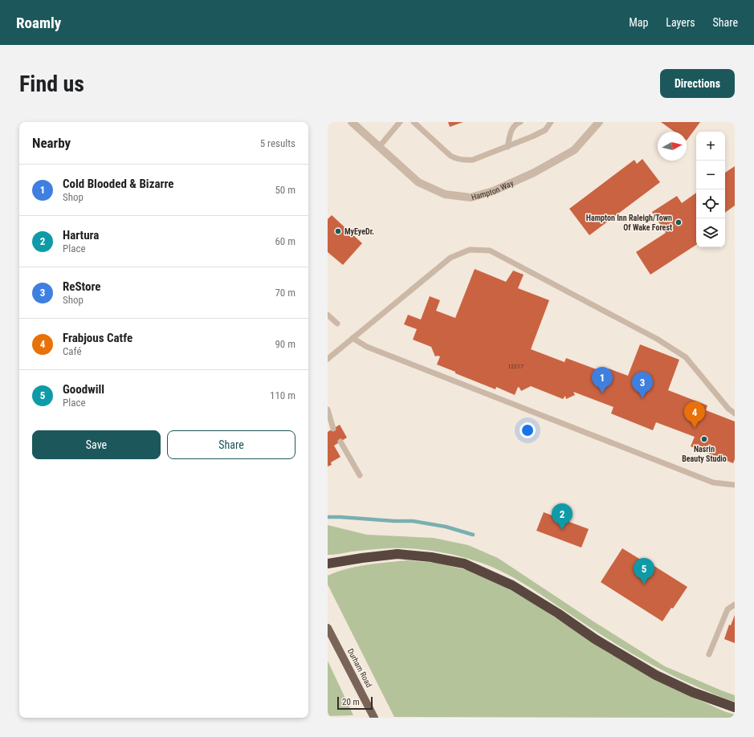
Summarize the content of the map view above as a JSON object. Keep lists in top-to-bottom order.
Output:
{
  "streets": {
    "main road": ["Durham Road"],
    "street": ["Hampton Way"]
  },
  "places": ["Hampton Inn Raleigh/Town Of Wake Forest", "MyEyeDr.", "Nasrin Beauty Studio"],
  "house_numbers": ["12217"],
  "scale_bar": "20 m",
  "north": "right",
  "page": {
    "header": "Roamly",
    "nav": ["Map", "Layers", "Share"],
    "buttons": [
      "Directions",
      ["Save", "Share"]
    ],
    "title": "Find us",
    "heading": ["Nearby", "5 results"],
    "map_buttons": ["+", "−"],
    "list": [
      {
        "mark": "1",
        "name": "Cold Blooded & Bizarre",
        "note": "Shop",
        "value": "50 m"
      },
      {
        "mark": "2",
        "name": "Hartura",
        "note": "Place",
        "value": "60 m"
      },
      {
        "mark": "3",
        "name": "ReStore",
        "note": "Shop",
        "value": "70 m"
      },
      {
        "mark": "4",
        "name": "Frabjous Catfe",
        "note": "Café",
        "value": "90 m"
      },
      {
        "mark": "5",
        "name": "Goodwill",
        "note": "Place",
        "value": "110 m"
      }
    ],
    "pins": [
      "1",
      "3",
      "4",
      "2",
      "5"
    ],
    "scale": "20 m"
  }
}
